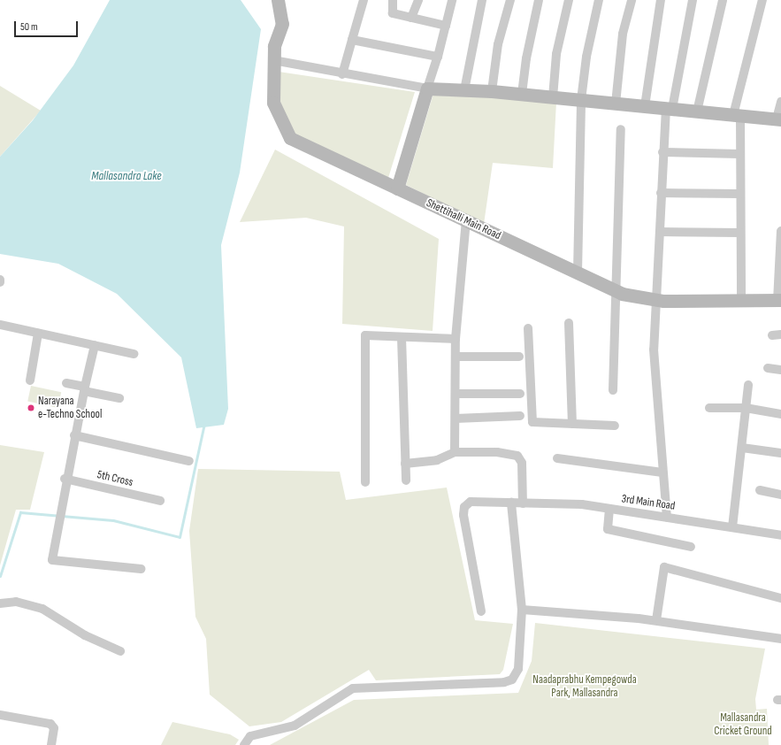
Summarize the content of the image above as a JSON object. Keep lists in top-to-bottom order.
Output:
{
  "streets": {
    "street": ["Shettihalli Main Road", "5th Cross", "3rd Main Road"]
  },
  "water": ["Mallasandra Lake"],
  "parks": ["Naadaprabhu Kempegowda Park, Mallasandra", "Mallasandra Cricket Ground"],
  "places": ["Narayana e-Techno School"],
  "scale_bar": "50 m"
}
